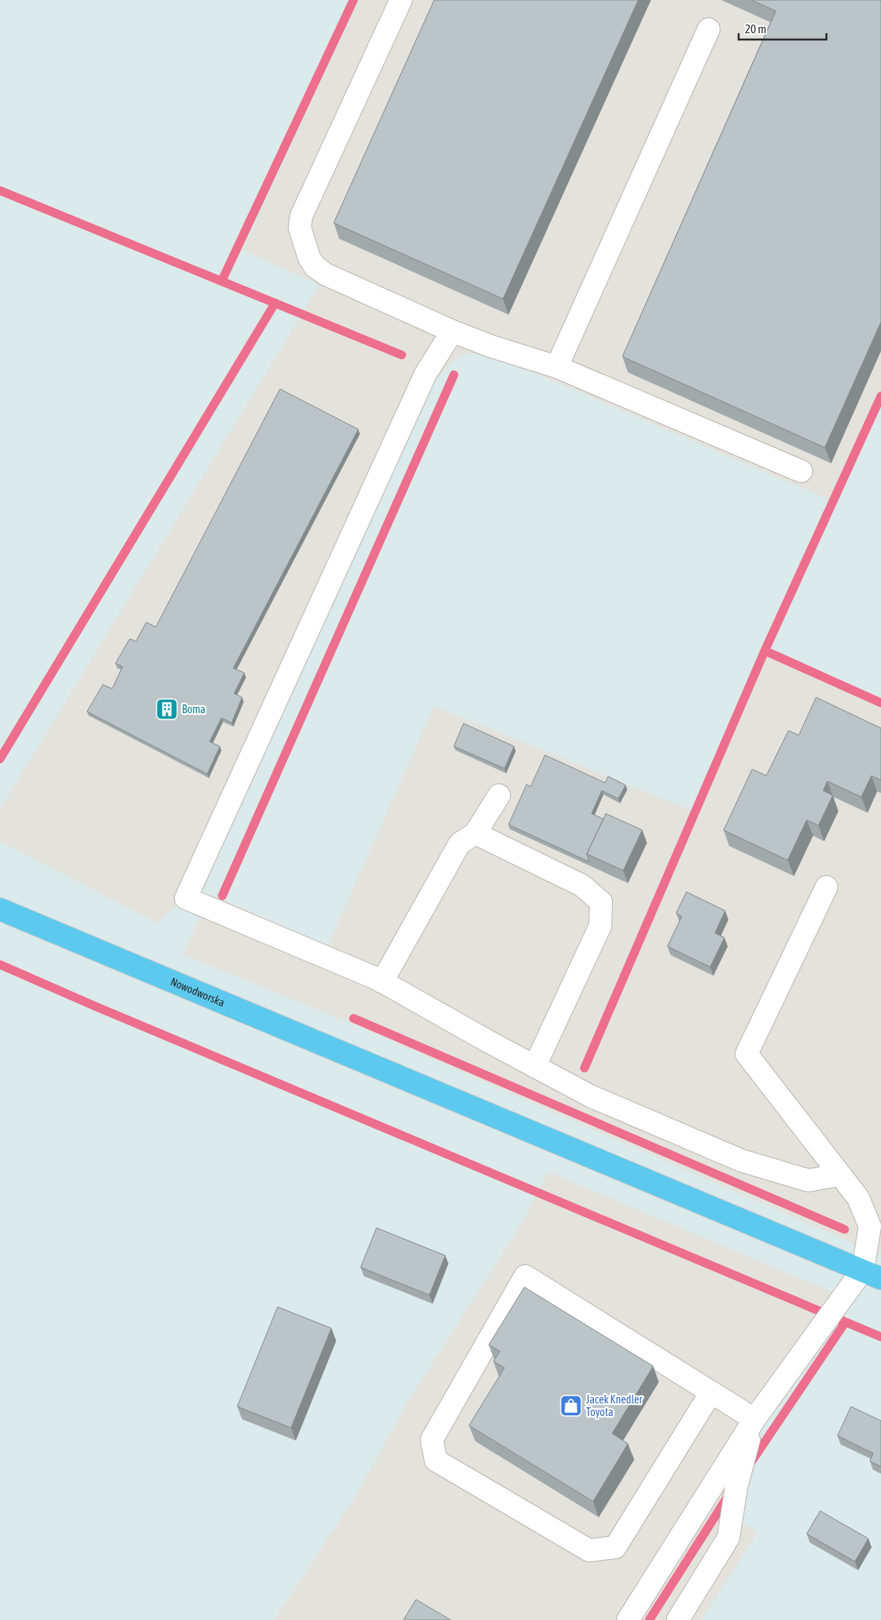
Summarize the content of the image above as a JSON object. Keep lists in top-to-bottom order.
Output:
{
  "streets": {
    "main road": ["Nowodworska"]
  },
  "places": {
    "building": ["Boma"],
    "shop": ["Jacek Knedler Toyota"]
  },
  "scale_bar": "20 m"
}
